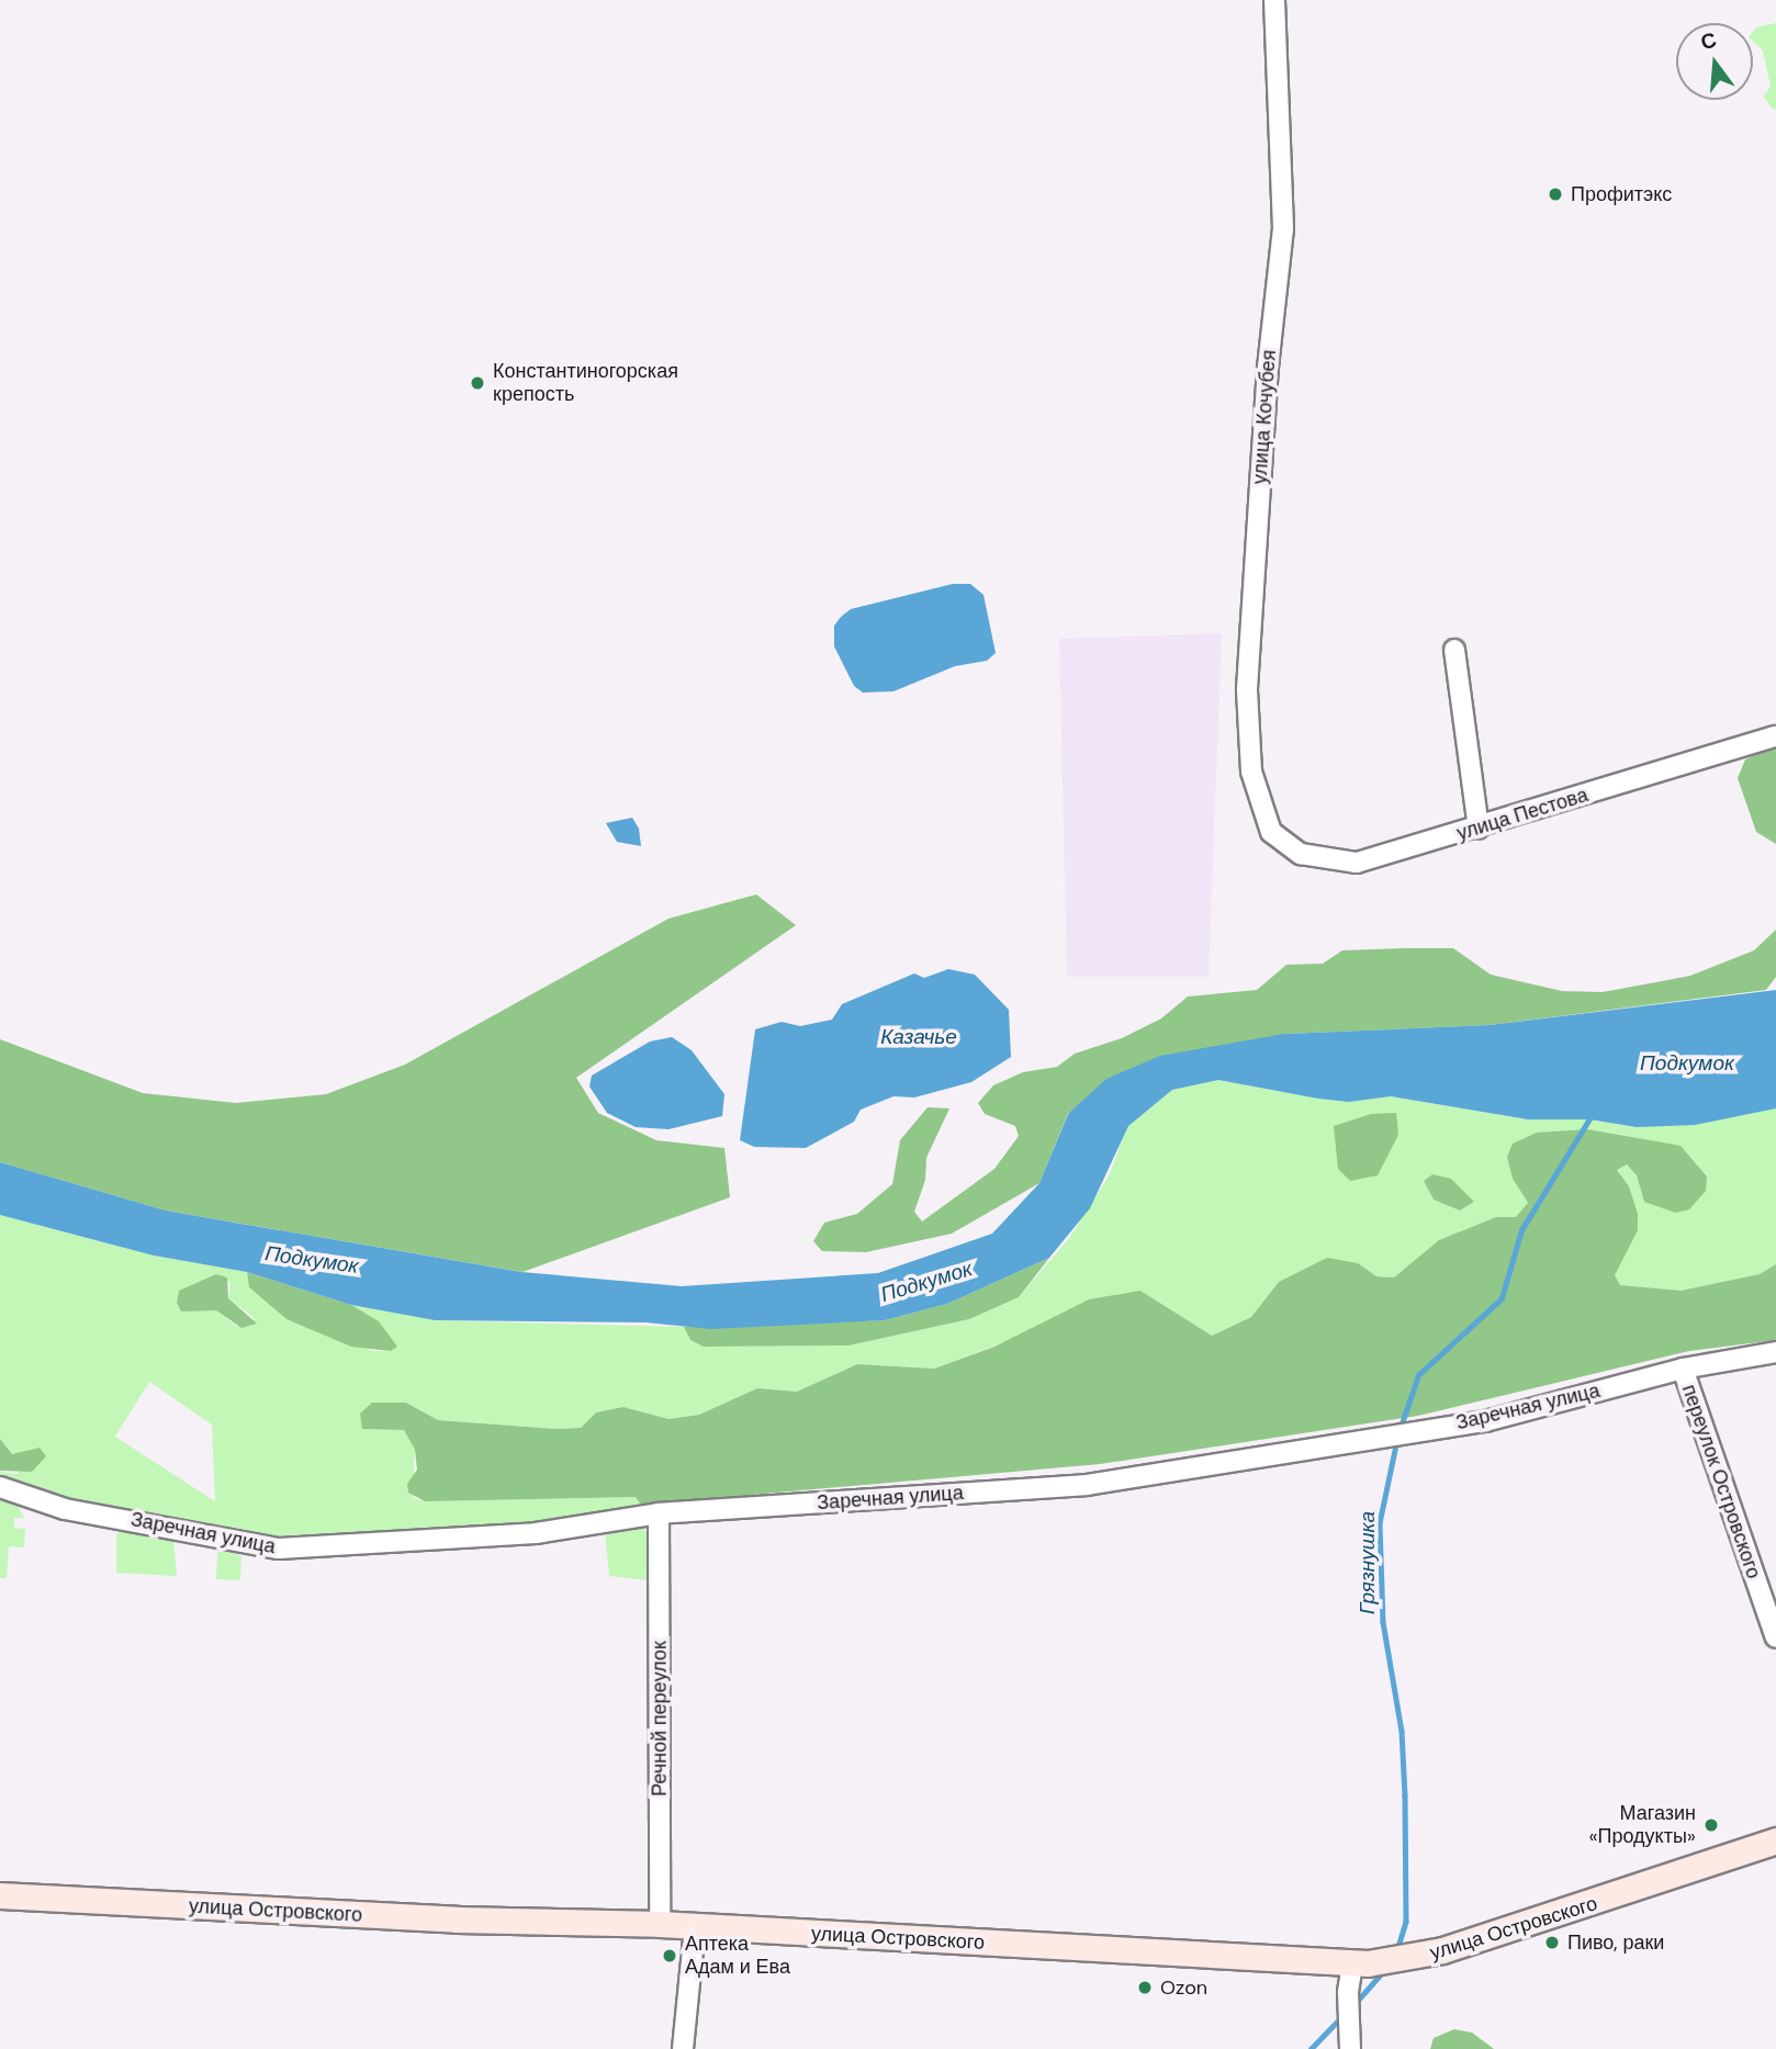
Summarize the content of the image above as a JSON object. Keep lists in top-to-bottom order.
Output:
{
  "streets": {
    "street": [
      "улица Кочубея",
      "улица Пестова",
      "Заречная улица",
      "переулок Островского",
      "Речной переулок",
      "улица Островского"
    ]
  },
  "crossings": [
    ["улица Кочубея", "улица Пестова"],
    ["Заречная улица", "переулок Островского"],
    ["Заречная улица", "Речной переулок"],
    ["Речной переулок", "улица Островского"]
  ],
  "water": ["Казачье", "Подкумок", "Грязнушка"],
  "places": [
    "Профитэкс",
    "Константиногорская крепость",
    "Магазин «Продукты»",
    "Пиво, раки",
    "Аптека Адам и Ева",
    "Ozon"
  ],
  "north": "top"
}
